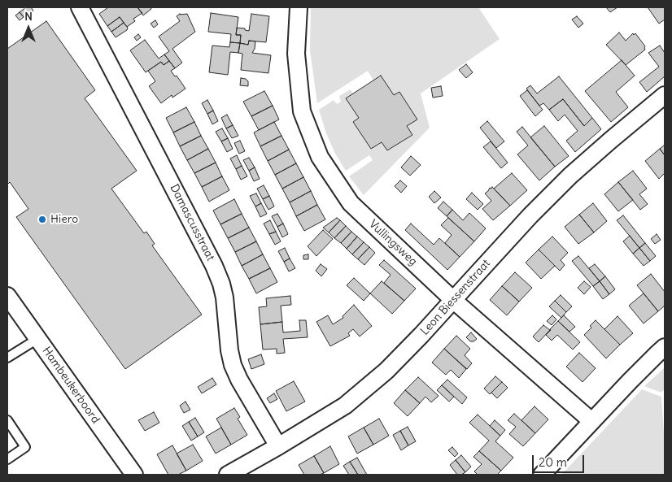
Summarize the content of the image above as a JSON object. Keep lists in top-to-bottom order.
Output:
{
  "streets": {
    "street": [
      "Damascusstraat",
      "Vullingsweg",
      "Leon Biessenstraat",
      "Hambeukerboord"
    ]
  },
  "crossings": [
    ["Damascusstraat", "Leon Biessenstraat"],
    ["Vullingsweg", "Leon Biessenstraat"]
  ],
  "places": ["Hiero"],
  "scale_bar": "20 m",
  "north": "top"
}
